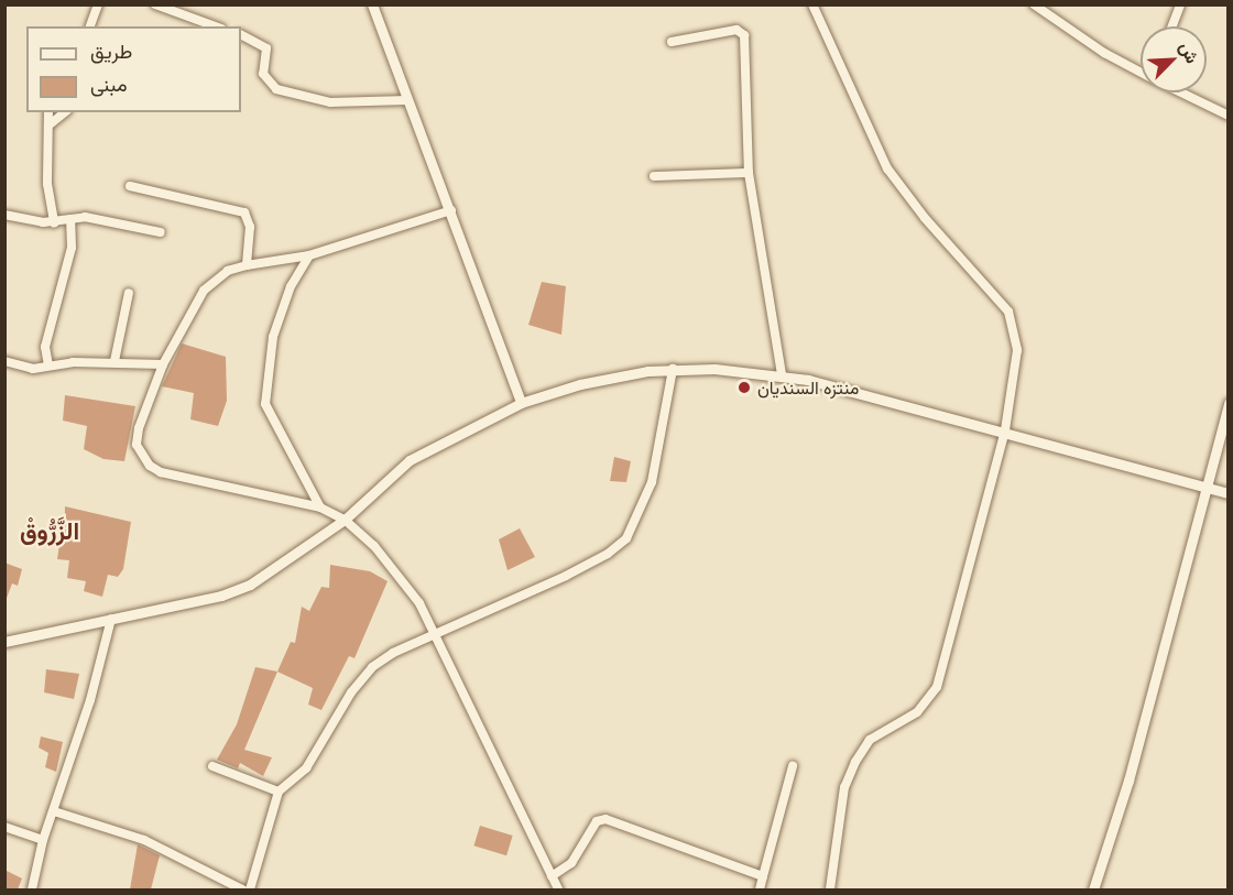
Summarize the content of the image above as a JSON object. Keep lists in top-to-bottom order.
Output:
{
  "districts": ["الزَّرُّوقْ"],
  "places": ["منتزه السنديان"],
  "legend": ["طريق", "مبنى"],
  "north": "top right"
}
